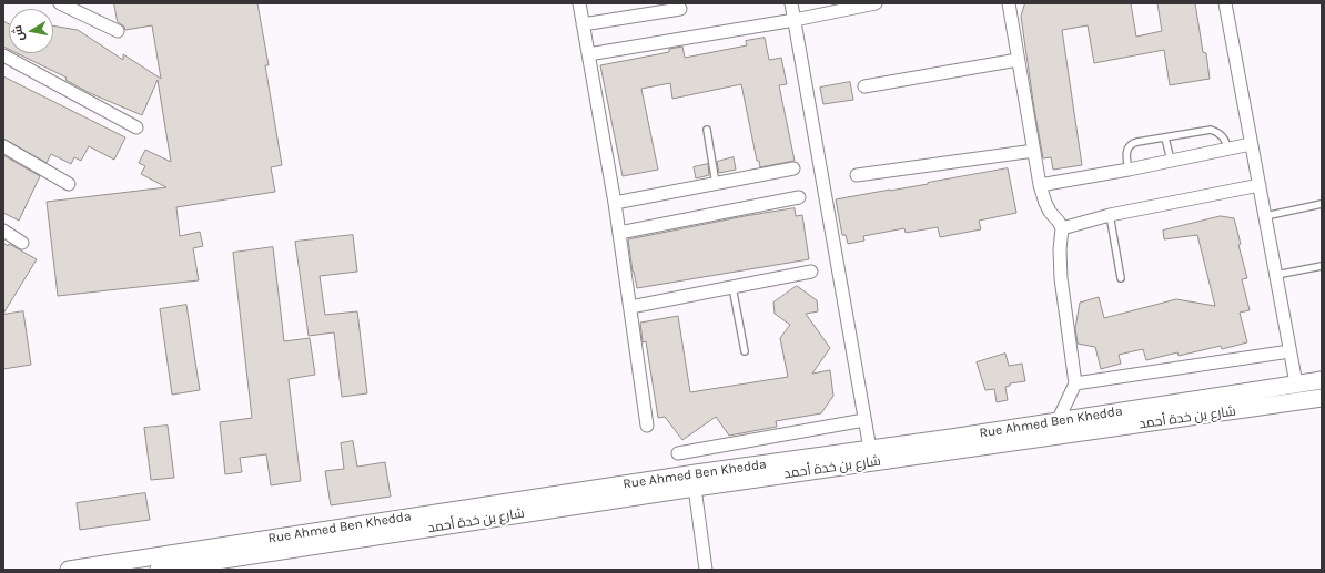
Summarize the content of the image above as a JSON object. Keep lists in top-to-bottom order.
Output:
{
  "streets": {
    "main road": ["شارع بن خدة أحمد", "Rue Ahmed Ben Khedda"]
  },
  "north": "left"
}
